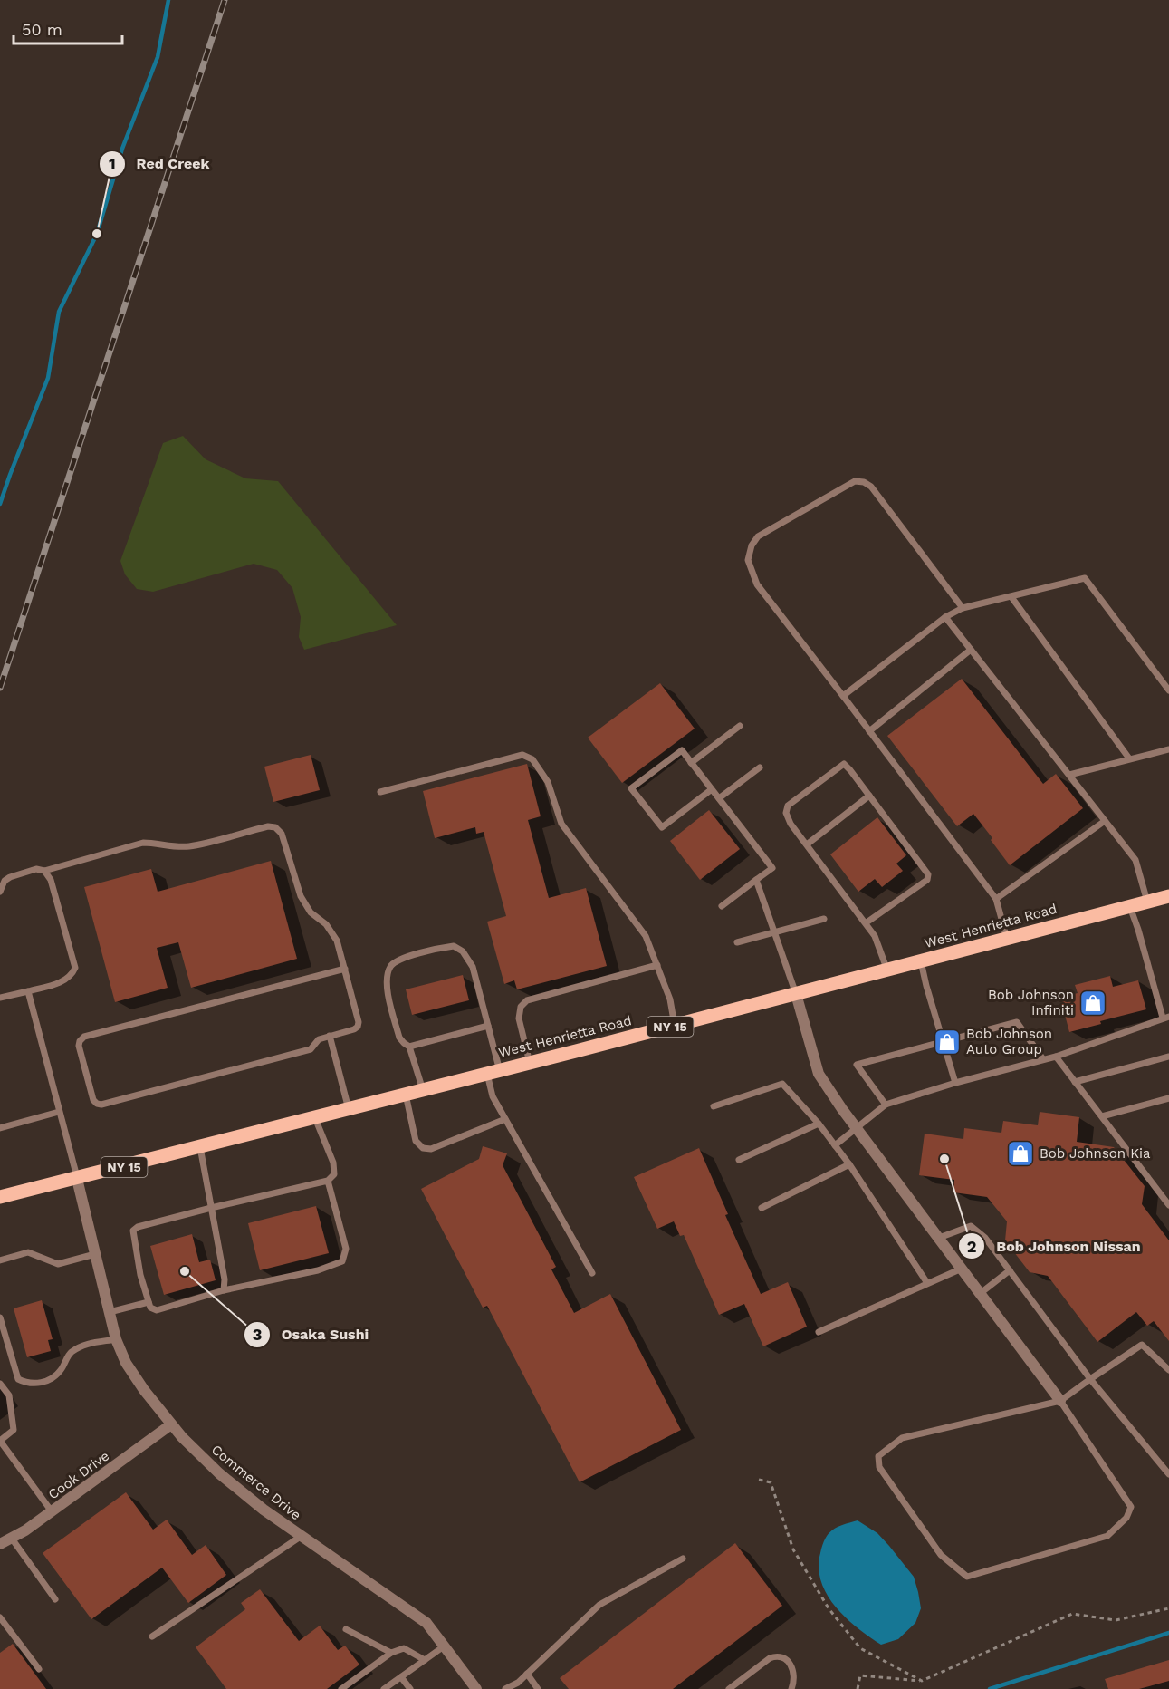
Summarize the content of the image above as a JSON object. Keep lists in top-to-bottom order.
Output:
{
  "streets": {
    "main road": ["West Henrietta Road", "NY 15"],
    "street": ["Cook Drive", "Commerce Drive"]
  },
  "crossings": [
    ["West Henrietta Road", "Commerce Drive"],
    ["Cook Drive", "Commerce Drive"]
  ],
  "places": {
    "other": ["Red Creek", "Bob Johnson Nissan", "Osaka Sushi"],
    "shop": ["Bob Johnson Infiniti", "Bob Johnson Auto Group", "Bob Johnson Kia"]
  },
  "scale_bar": "50 m"
}
